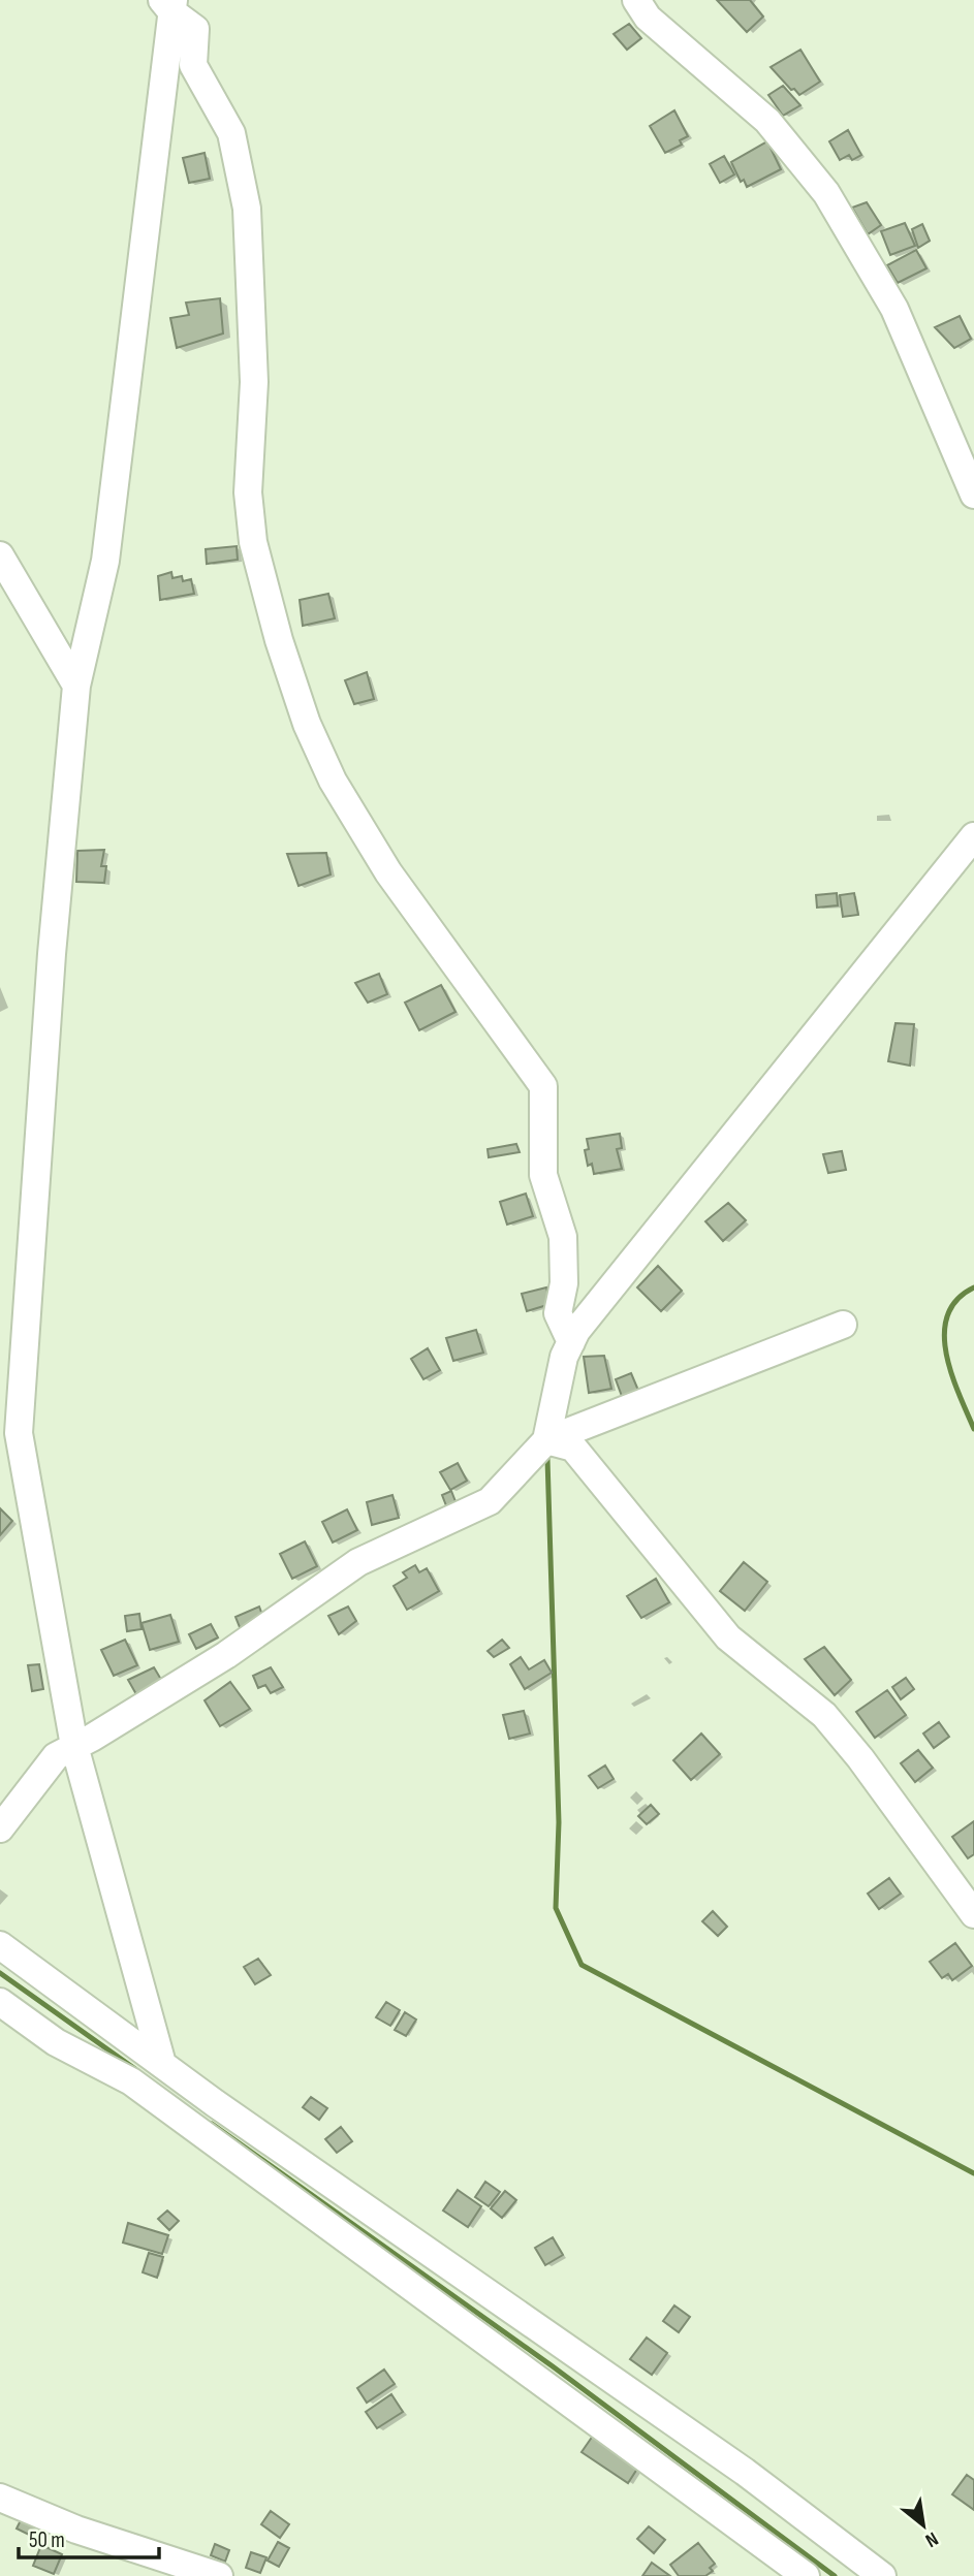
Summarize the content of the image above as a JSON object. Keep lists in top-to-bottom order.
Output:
{
  "scale_bar": "50 m",
  "north": "bottom right"
}
